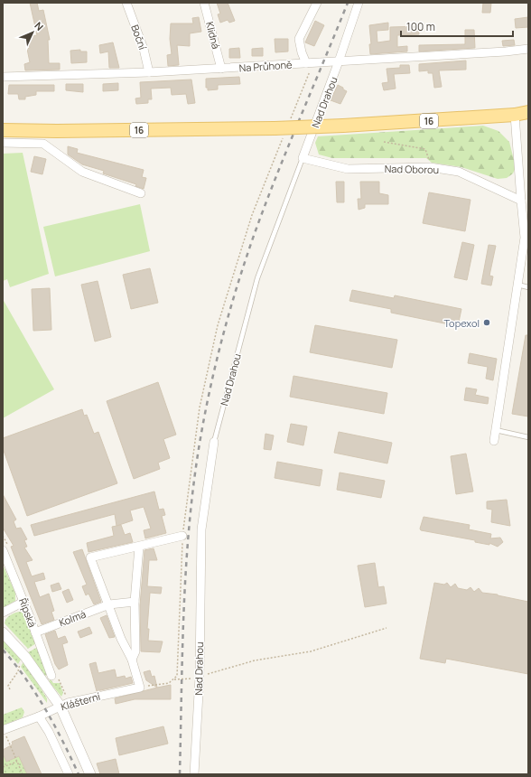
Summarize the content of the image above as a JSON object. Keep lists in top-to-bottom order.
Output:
{
  "streets": {
    "main road": ["16"],
    "street": [
      "Klidná",
      "Boční",
      "Na Průhoně",
      "Nad Drahou",
      "Nad Oborou",
      "Řípská",
      "Kolmá",
      "Klášterní"
    ]
  },
  "crossings": [
    ["Klidná", "Na Průhoně"],
    ["Boční", "Na Průhoně"],
    ["Na Průhoně", "Nad Drahou"],
    ["Nad Drahou", "Nad Oborou"],
    ["Řípská", "Kolmá"]
  ],
  "places": ["Topexol"],
  "scale_bar": "100 m",
  "north": "top right"
}
